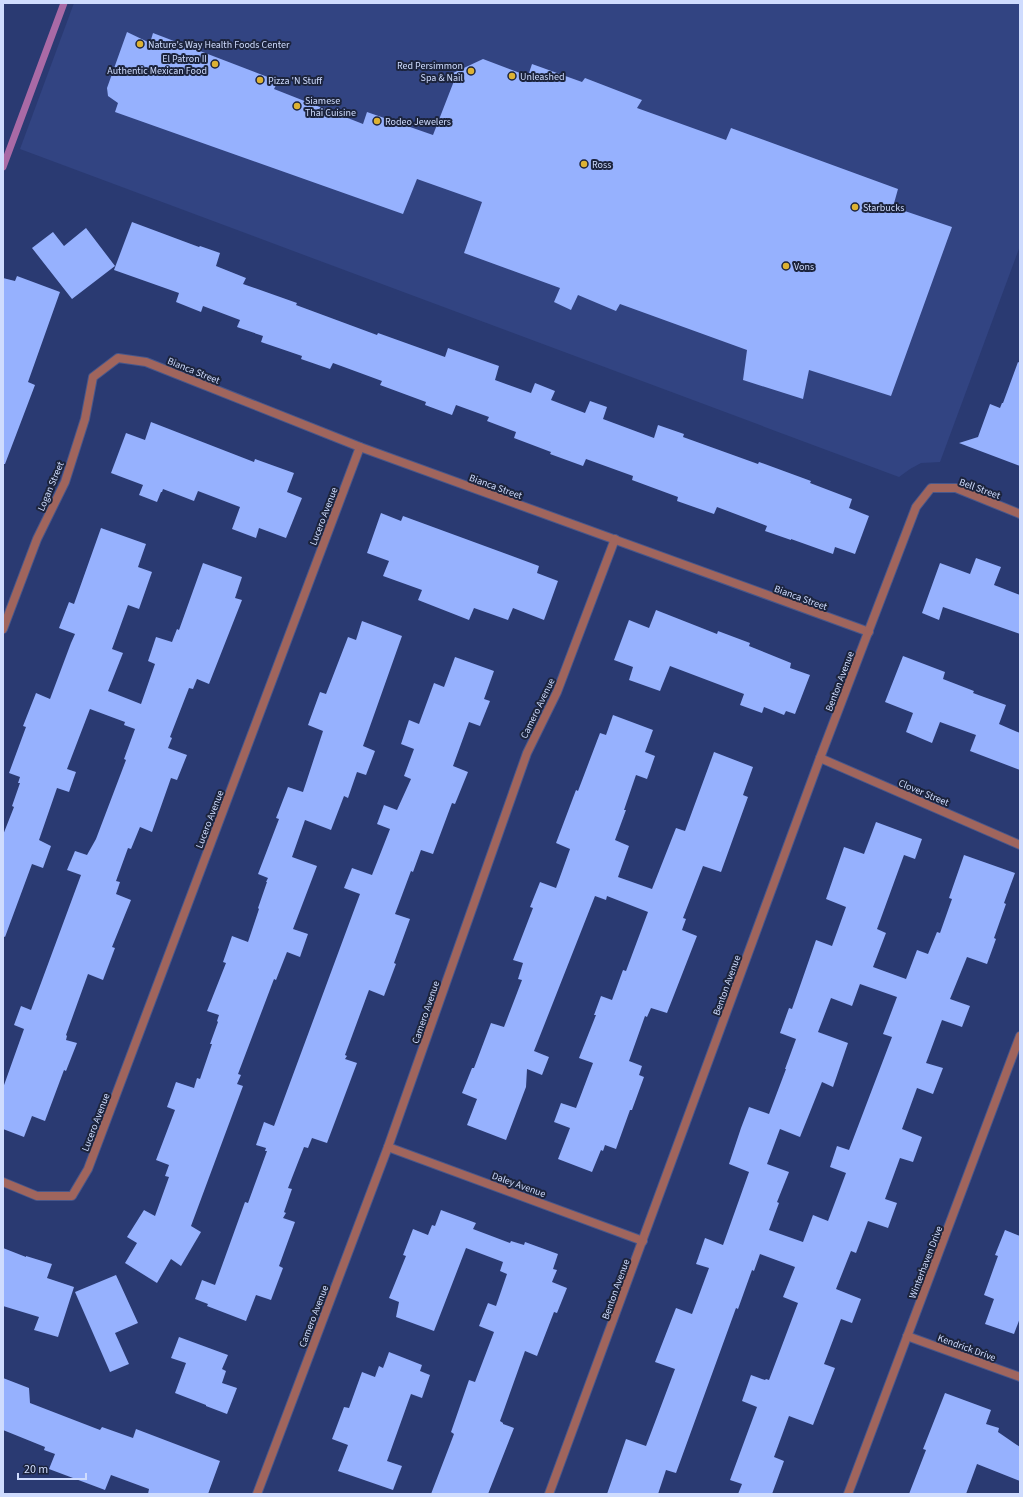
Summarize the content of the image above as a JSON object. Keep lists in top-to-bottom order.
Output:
{
  "streets": {
    "street": [
      "Bianca Street",
      "Logan Street",
      "Bell Street",
      "Lucero Avenue",
      "Benton Avenue",
      "Camero Avenue",
      "Clover Street",
      "Daley Avenue",
      "Winterhaven Drive",
      "Kendrick Drive"
    ]
  },
  "crossings": [
    ["Bianca Street", "Logan Street"],
    ["Bianca Street", "Lucero Avenue"],
    ["Bianca Street", "Benton Avenue"],
    ["Bianca Street", "Camero Avenue"],
    ["Bell Street", "Benton Avenue"],
    ["Benton Avenue", "Clover Street"],
    ["Benton Avenue", "Daley Avenue"],
    ["Camero Avenue", "Daley Avenue"],
    ["Winterhaven Drive", "Kendrick Drive"]
  ],
  "places": [
    "Nature's Way Health Foods Center",
    "El Patron II Authentic Mexican Food",
    "Red Persimmon Spa & Nail",
    "Unleashed",
    "Pizza 'N Stuff",
    "Siamese Thai Cuisine",
    "Rodeo Jewelers",
    "Ross",
    "Starbucks",
    "Vons"
  ],
  "scale_bar": "20 m"
}
